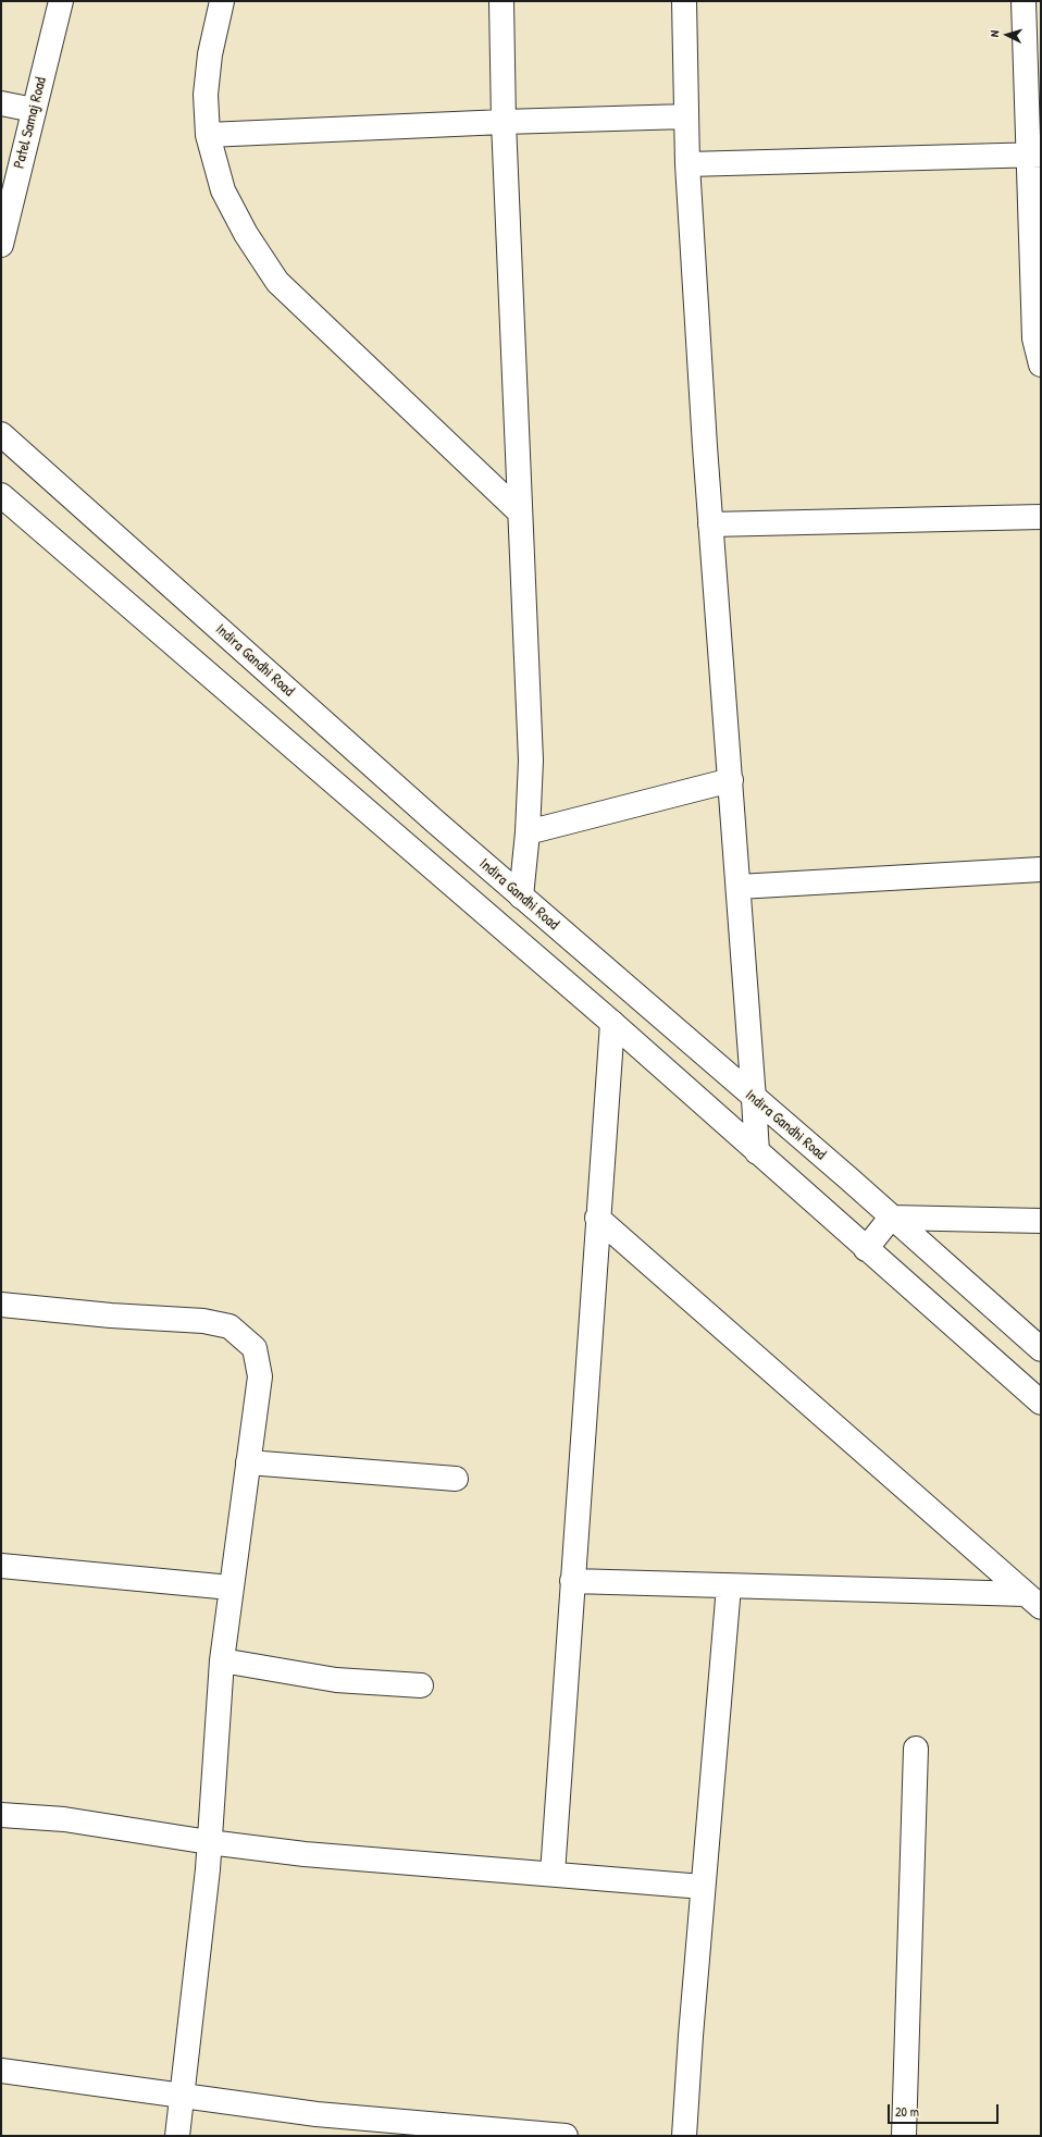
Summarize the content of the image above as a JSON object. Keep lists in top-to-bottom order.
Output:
{
  "streets": {
    "street": ["Patel Samaj Road", "Indira Gandhi Road"]
  },
  "scale_bar": "20 m",
  "north": "left"
}
